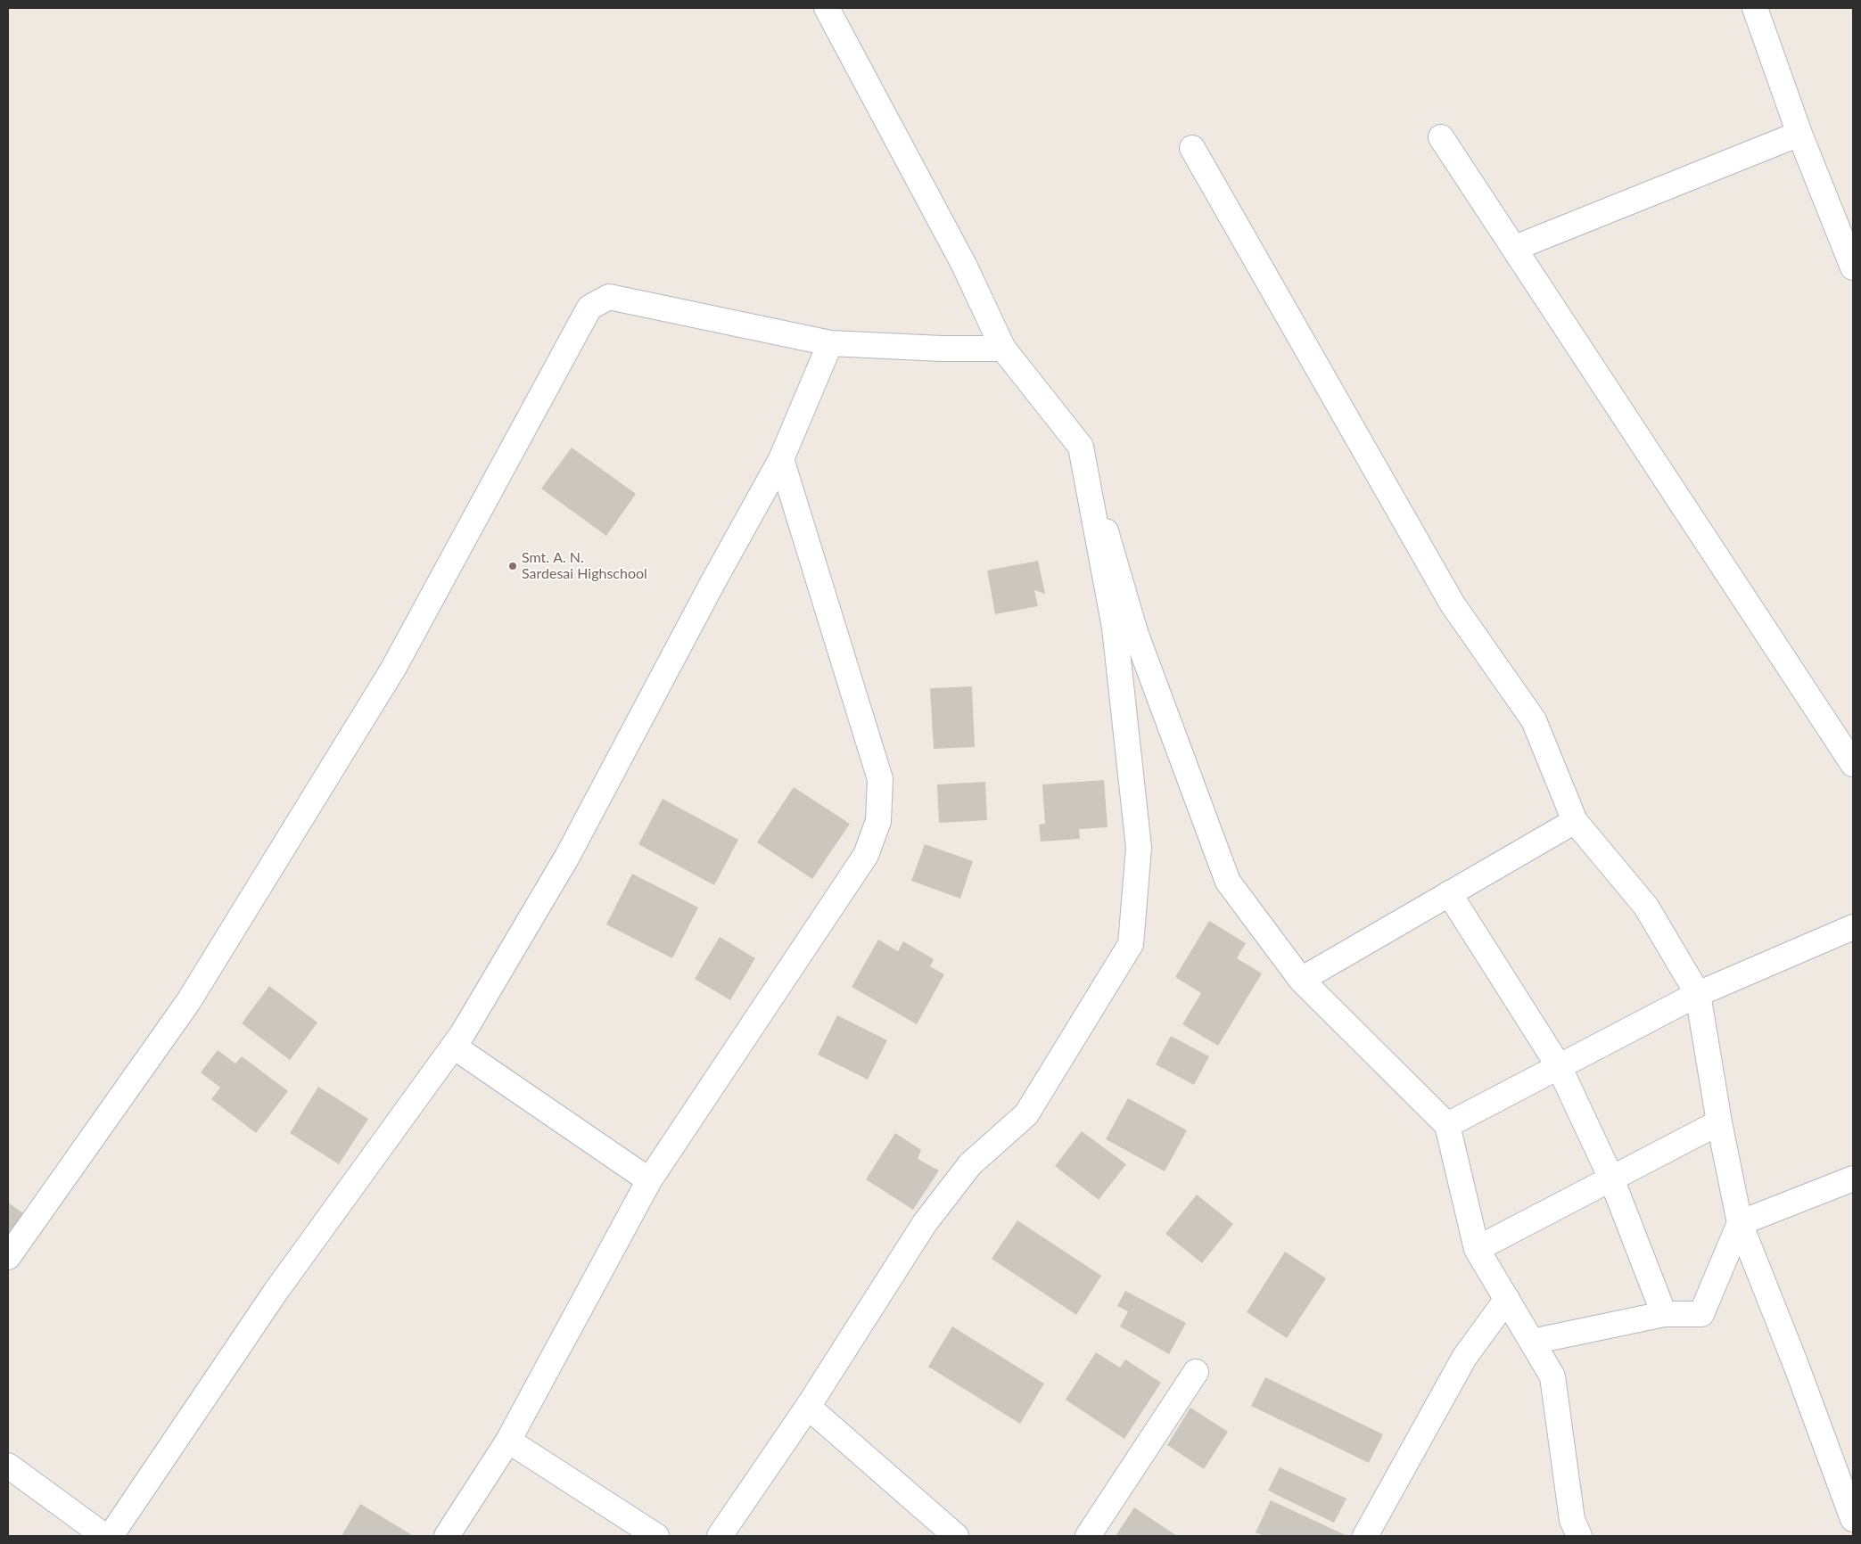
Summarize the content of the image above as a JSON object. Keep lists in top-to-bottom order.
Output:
{
  "places": ["Smt. A. N. Sardesai Highschool"]
}
